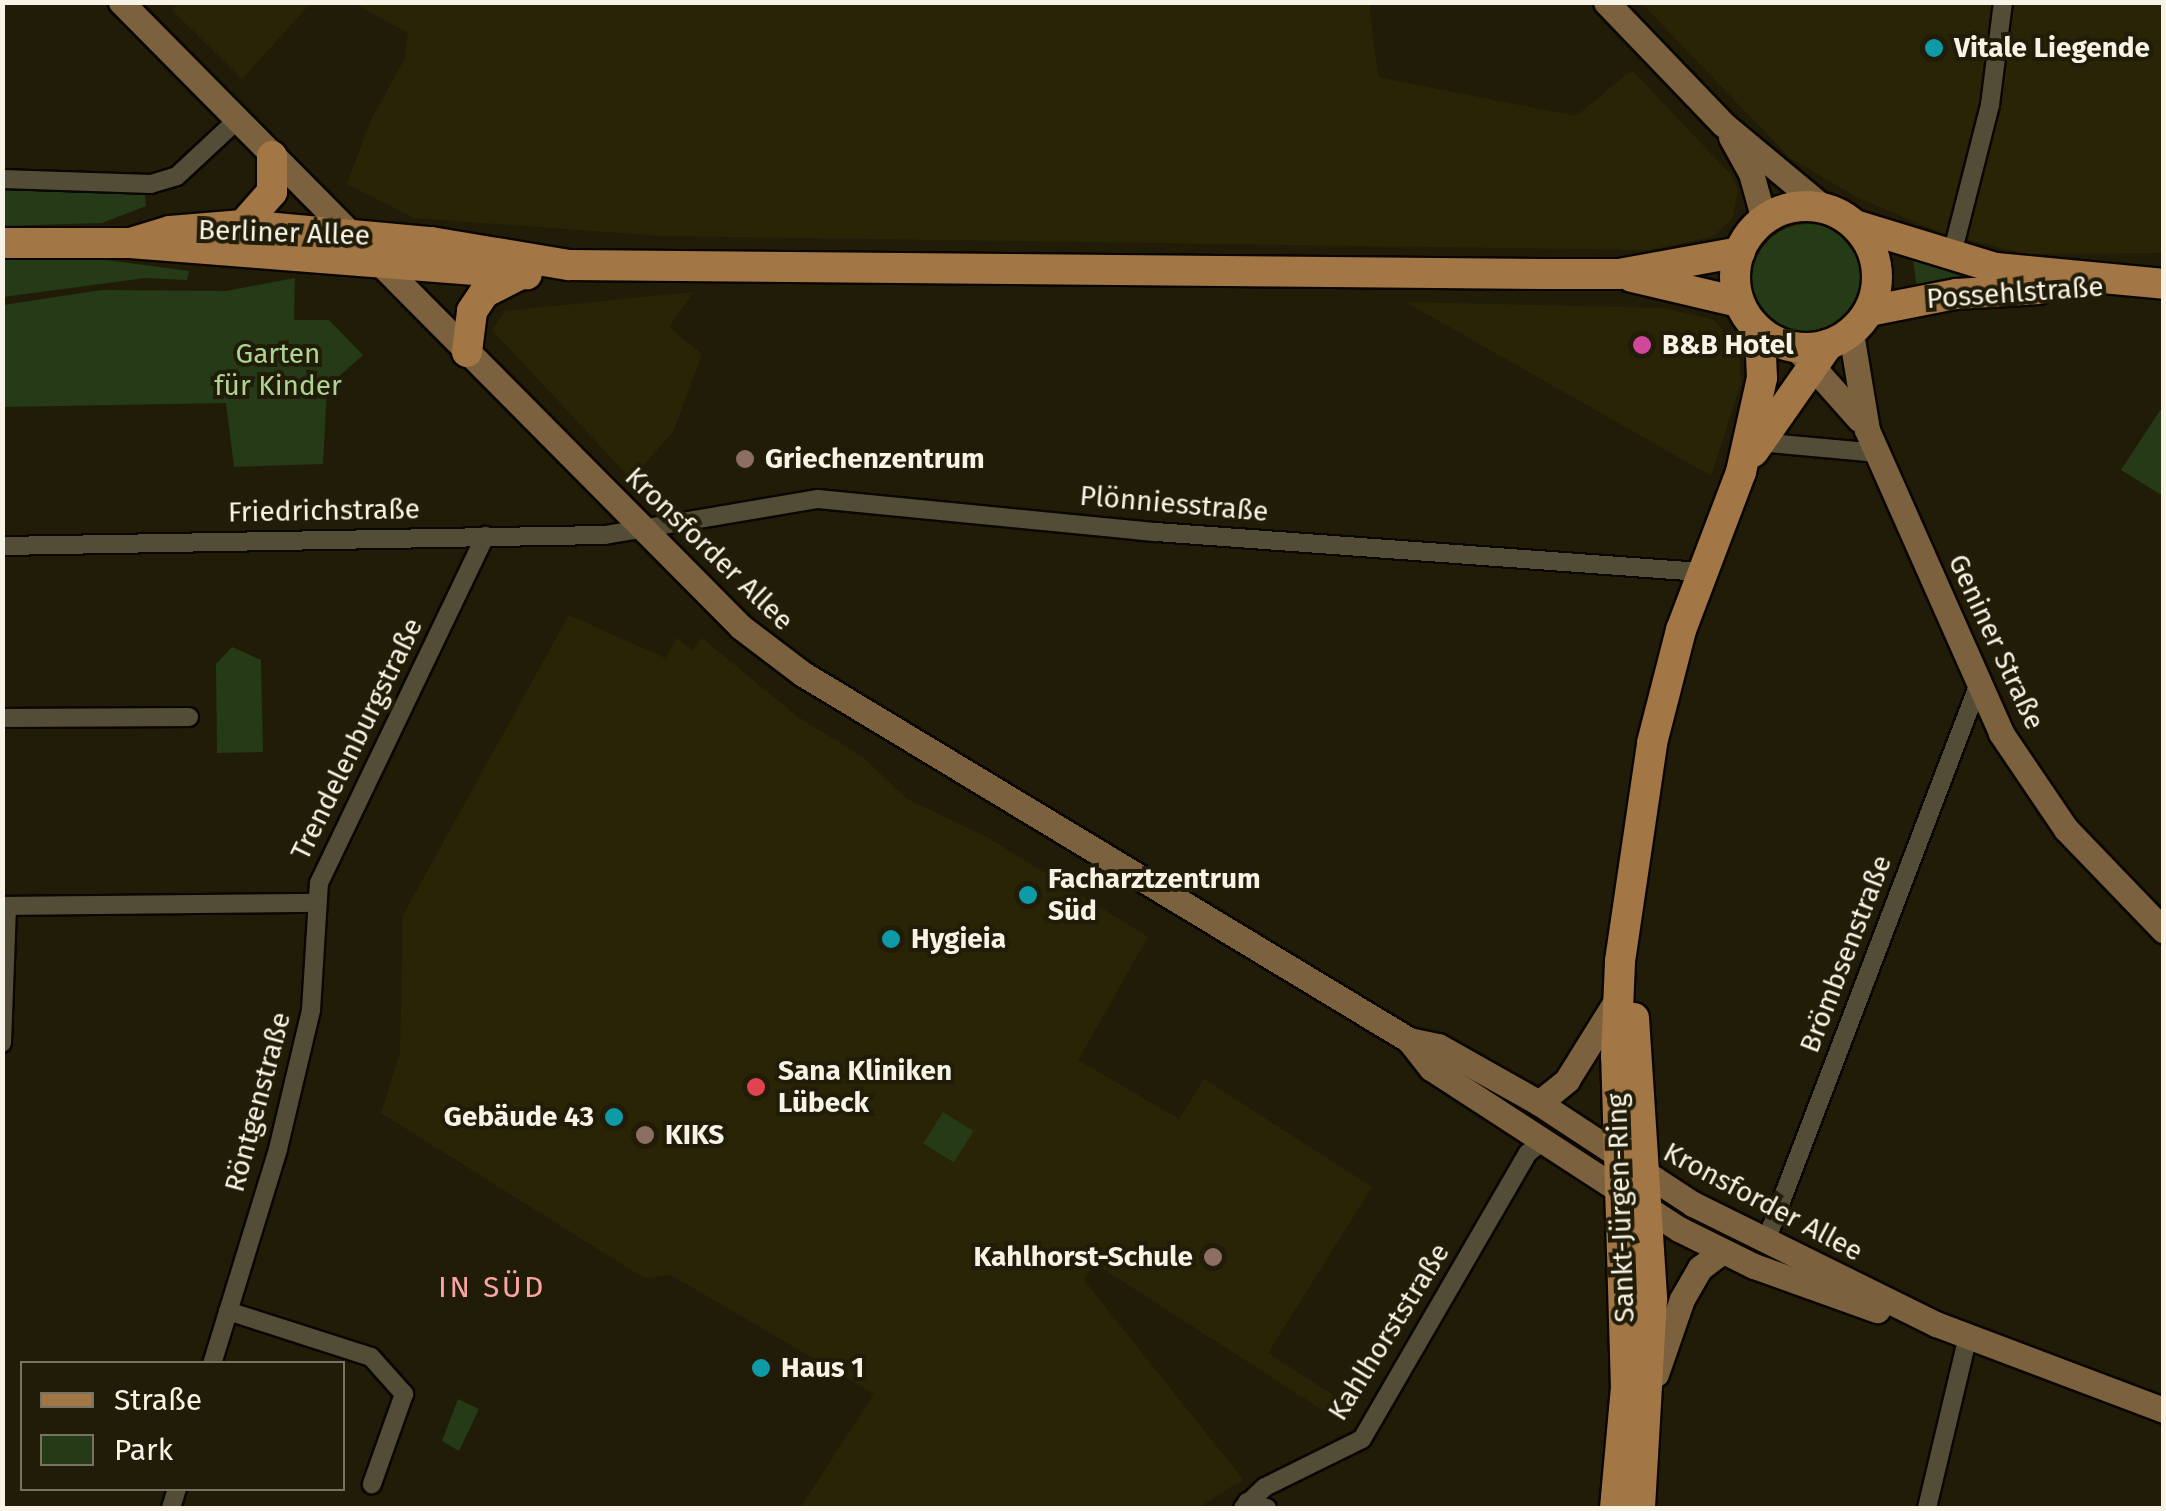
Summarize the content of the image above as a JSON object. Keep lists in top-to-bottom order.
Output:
{
  "streets": {
    "main road": [
      "Berliner Allee",
      "Possehlstraße",
      "Kronsforder Allee",
      "Geniner Straße",
      "Sankt-Jürgen-Ring"
    ],
    "street": [
      "Plönniesstraße",
      "Friedrichstraße",
      "Trendelenburgstraße",
      "Brömbsenstraße",
      "Röntgenstraße",
      "Kahlhorststraße"
    ]
  },
  "crossings": [
    ["Berliner Allee", "Kronsforder Allee"],
    ["Possehlstraße", "Geniner Straße"],
    ["Possehlstraße", "Sankt-Jürgen-Ring"],
    ["Plönniesstraße", "Friedrichstraße"],
    ["Plönniesstraße", "Kronsforder Allee"],
    ["Plönniesstraße", "Sankt-Jürgen-Ring"],
    ["Friedrichstraße", "Kronsforder Allee"],
    ["Friedrichstraße", "Trendelenburgstraße"],
    ["Kronsforder Allee", "Brömbsenstraße"],
    ["Kronsforder Allee", "Sankt-Jürgen-Ring"],
    ["Kronsforder Allee", "Kahlhorststraße"],
    ["Geniner Straße", "Brömbsenstraße"],
    ["Geniner Straße", "Sankt-Jürgen-Ring"],
    ["Trendelenburgstraße", "Röntgenstraße"]
  ],
  "districts": ["IN SÜD"],
  "parks": ["Garten für Kinder"],
  "places": [
    "Vitale Liegende",
    "B&B Hotel",
    "Griechenzentrum",
    "Facharztzentrum Süd",
    "Hygieia",
    "Sana Kliniken Lübeck",
    "Gebäude 43",
    "KIKS",
    "Kahlhorst-Schule",
    "Haus 1"
  ],
  "legend": ["Straße", "Park"]
}
